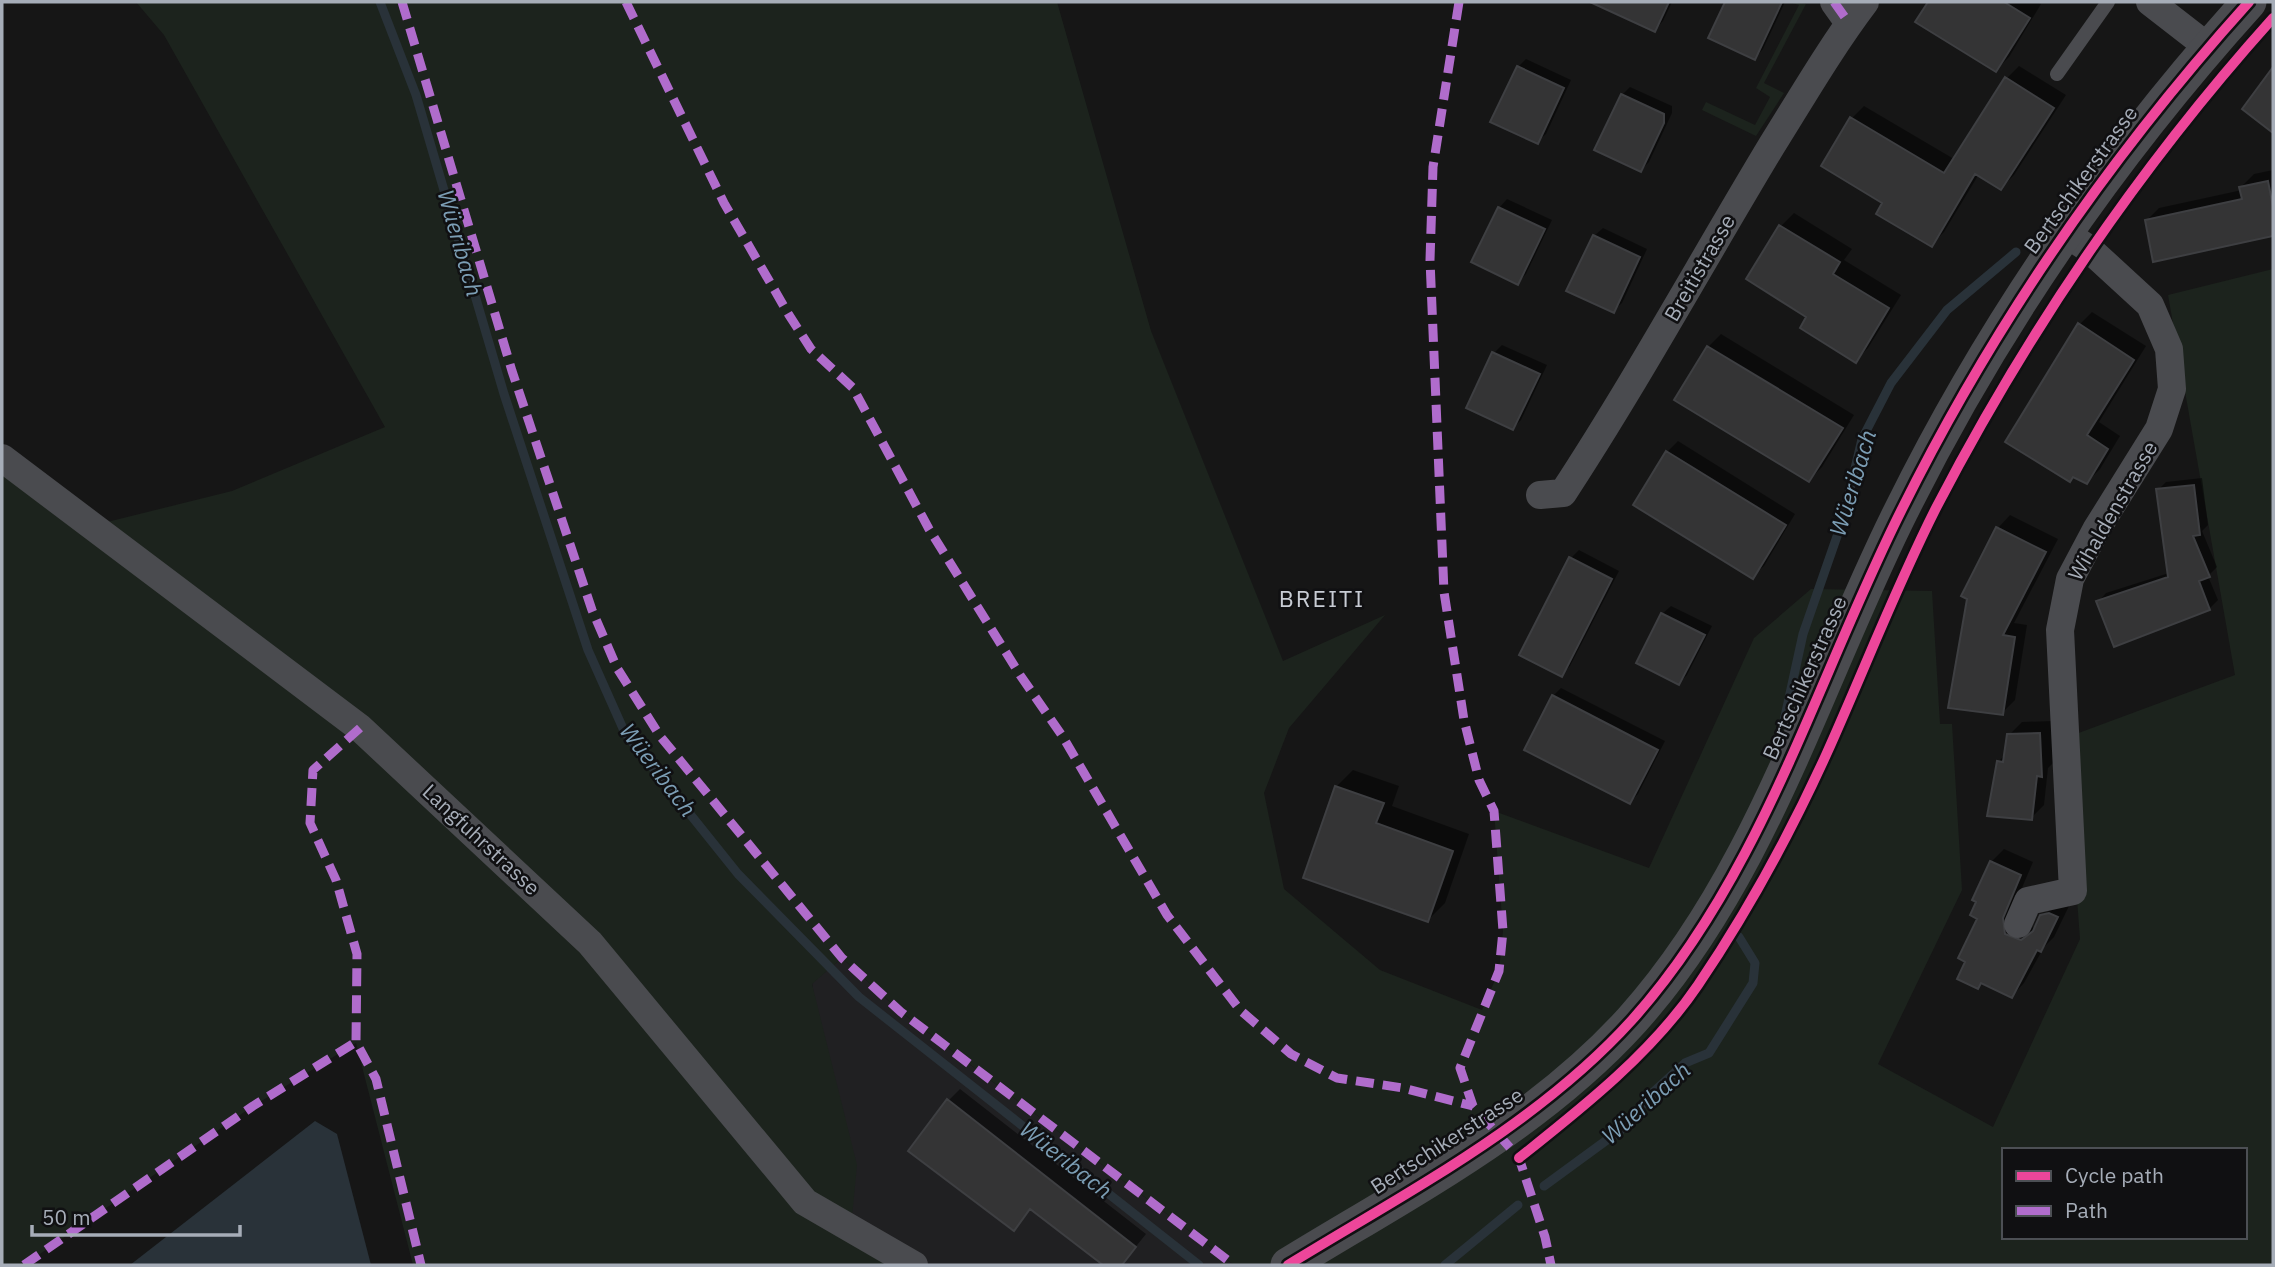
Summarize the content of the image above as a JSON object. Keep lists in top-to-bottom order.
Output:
{
  "streets": {
    "street": [
      "Bertschikerstrasse",
      "Breitistrasse",
      "Wihaldenstrasse",
      "Langfuhrstrasse"
    ]
  },
  "crossings": [
    ["Bertschikerstrasse", "Wihaldenstrasse"]
  ],
  "districts": ["BREITI"],
  "water": ["Wüeribach"],
  "legend": ["Cycle path", "Path"],
  "scale_bar": "50 m"
}
